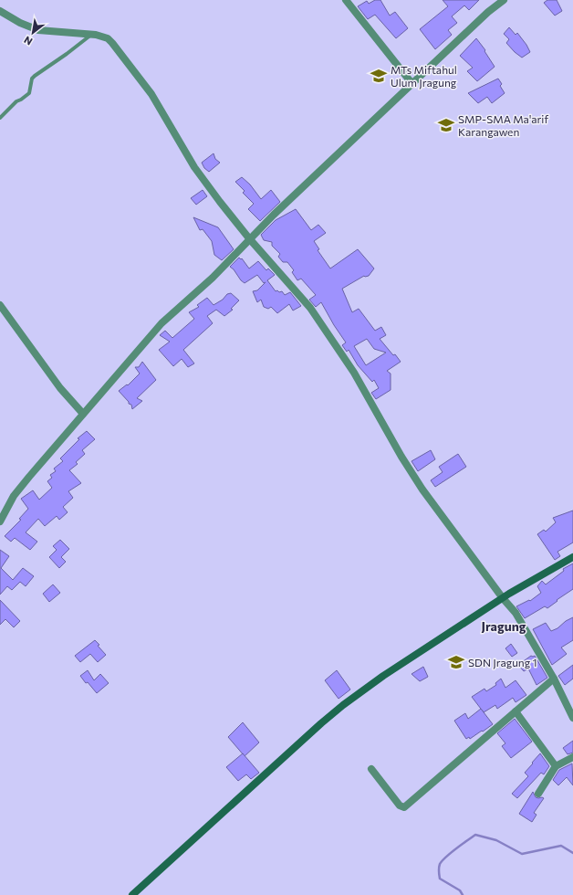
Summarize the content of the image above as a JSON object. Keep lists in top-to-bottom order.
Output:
{
  "districts": ["Jragung"],
  "places": {
    "school or university": ["MTs Miftahul Ulum Jragung", "SMP-SMA Ma'arif Karangawen", "SDN Jragung 1"]
  },
  "north": "bottom left"
}
